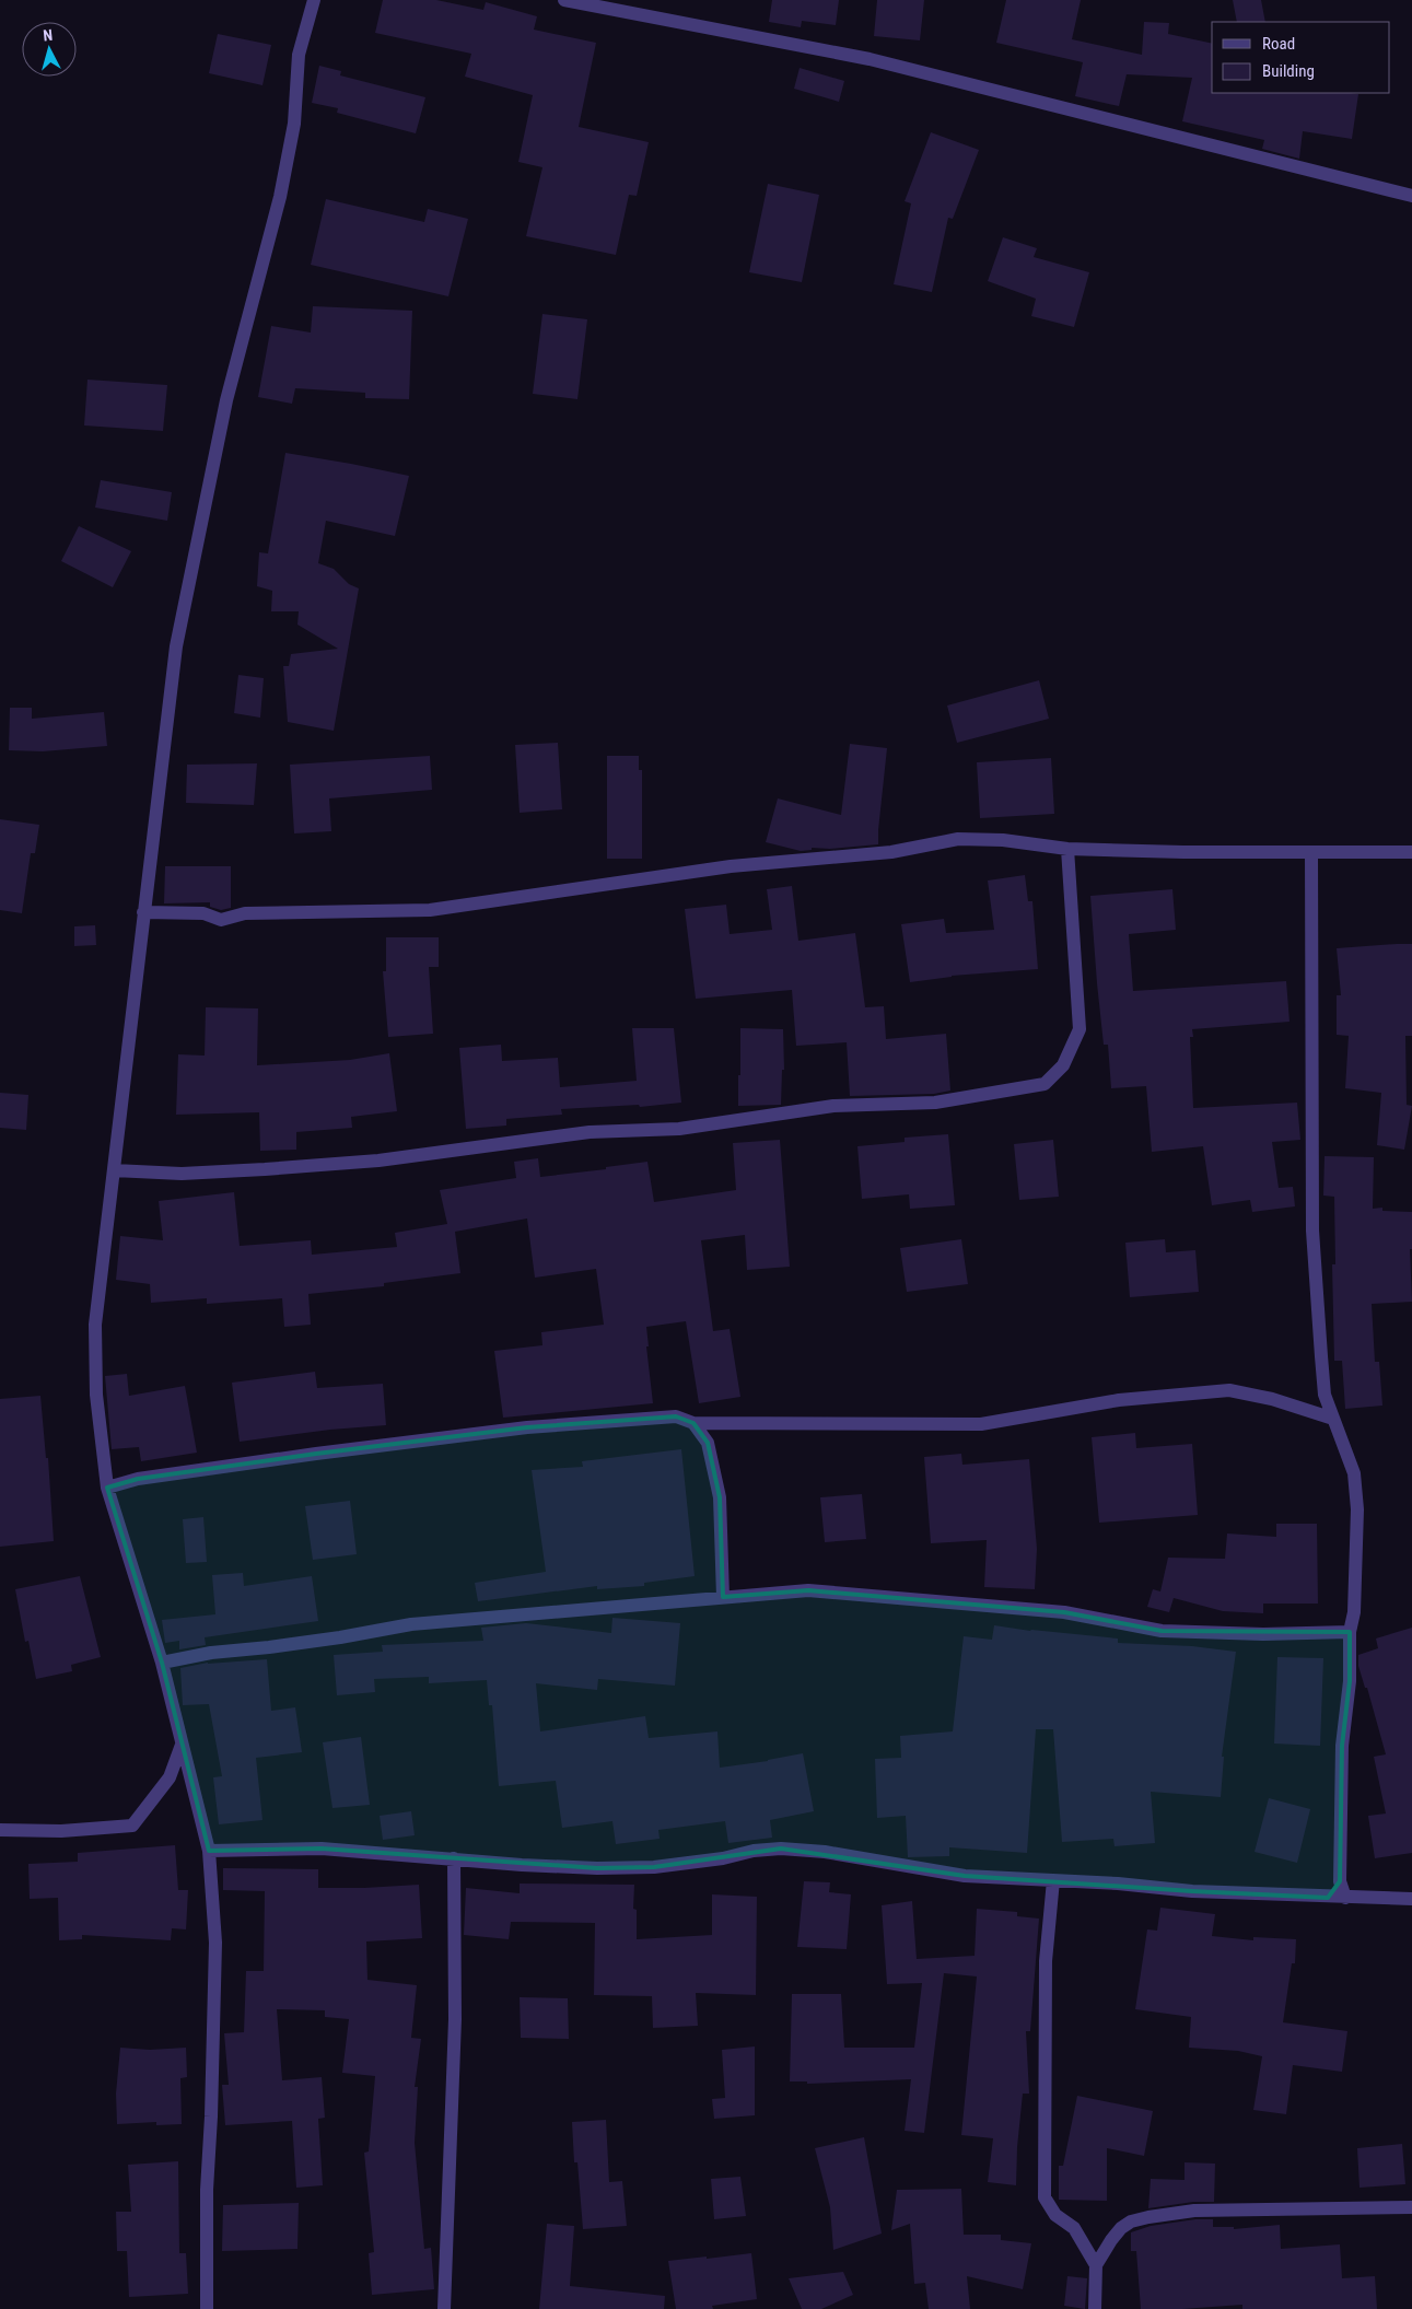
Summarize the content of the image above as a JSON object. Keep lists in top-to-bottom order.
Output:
{
  "legend": ["Road", "Building"],
  "north": "top"
}
